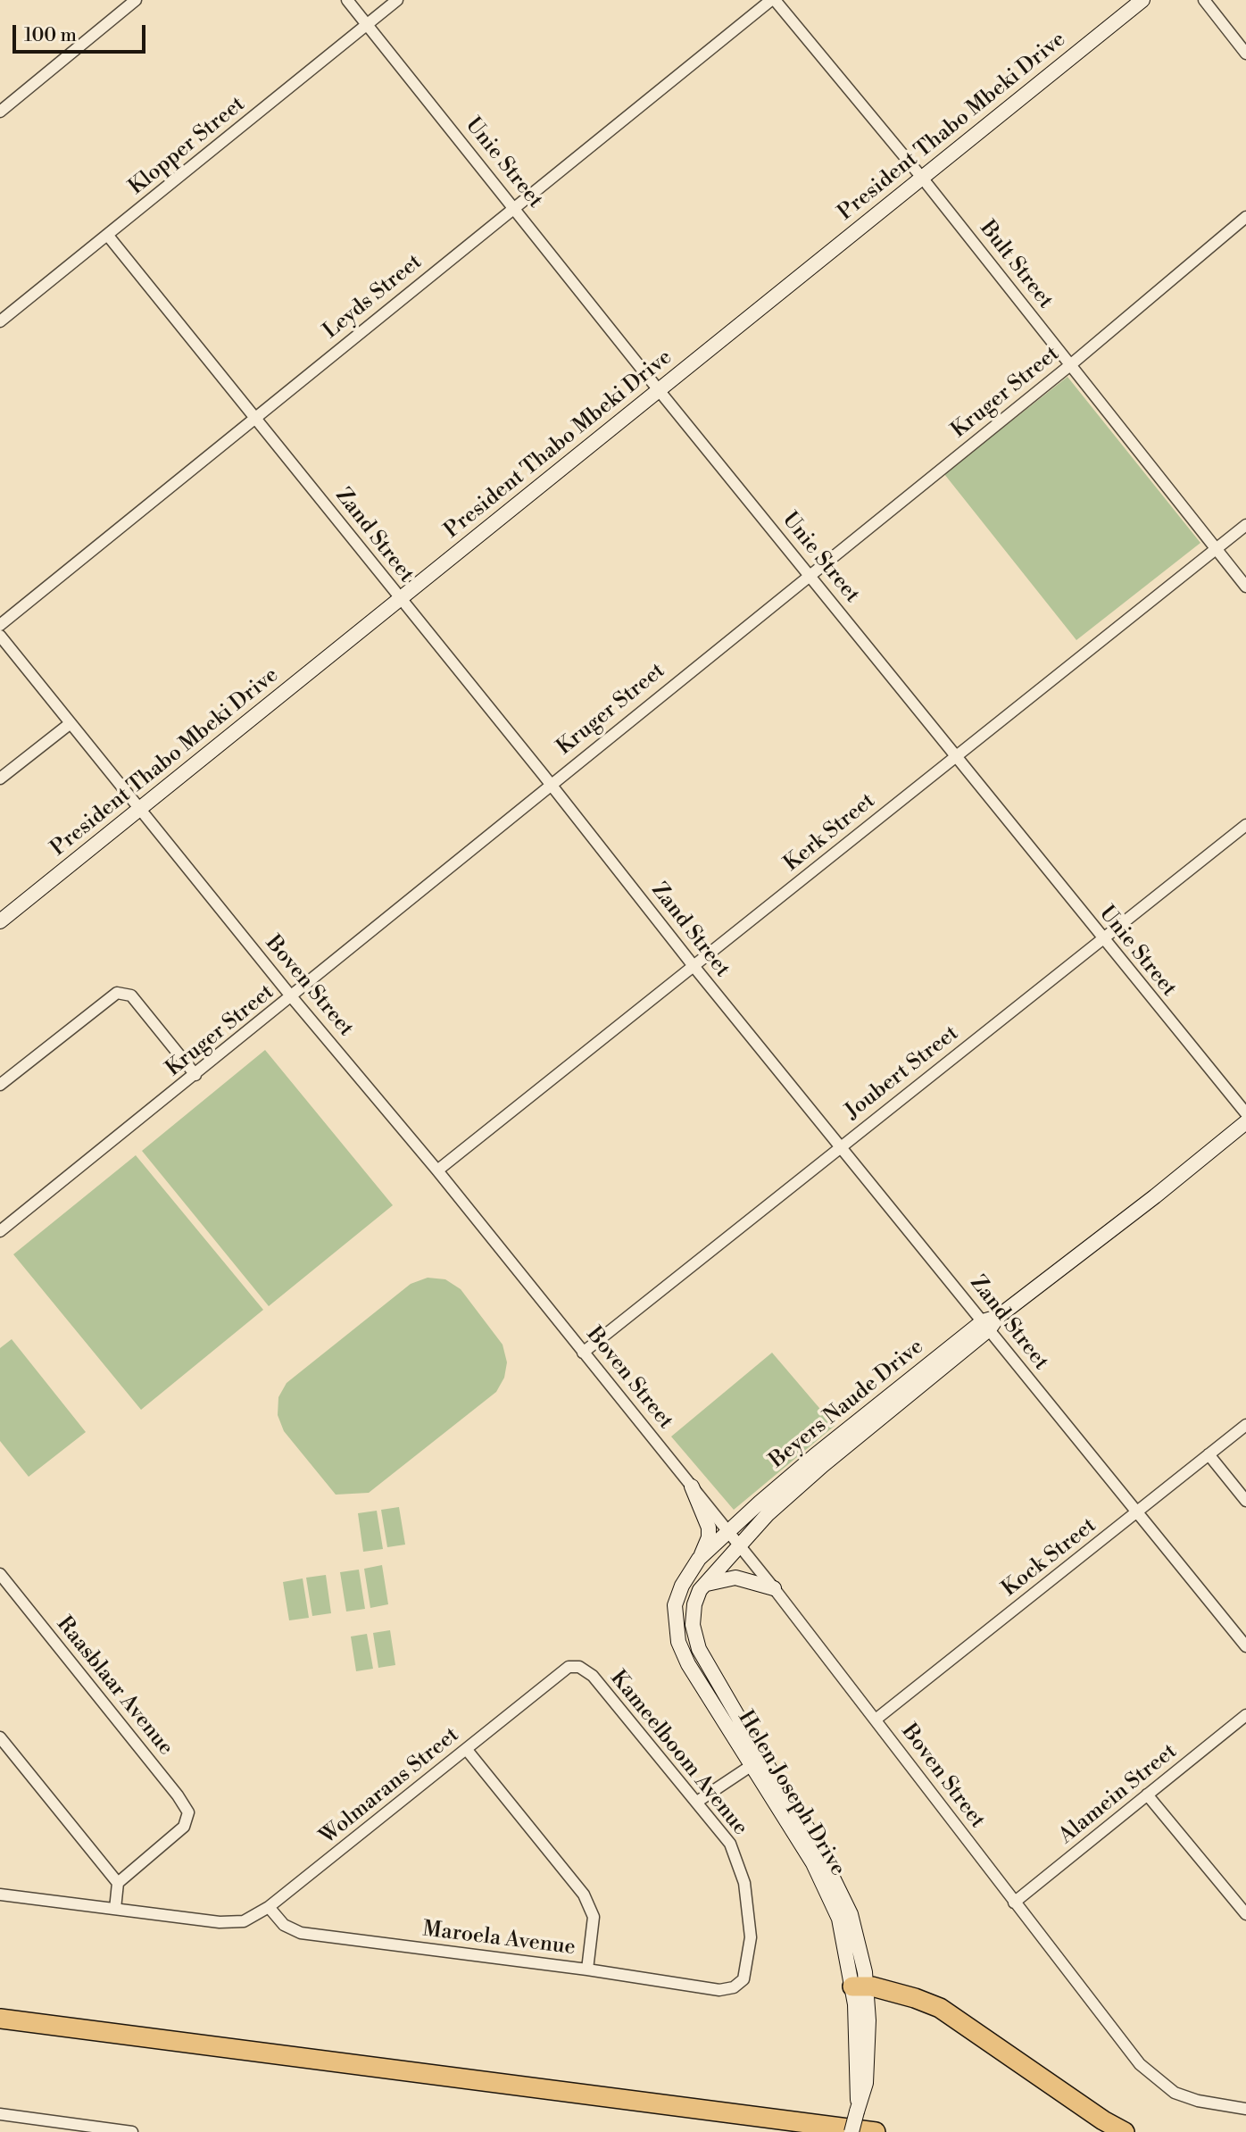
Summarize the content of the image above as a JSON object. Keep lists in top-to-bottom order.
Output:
{
  "streets": {
    "street": [
      "President Thabo Mbeki Drive",
      "Klopper Street",
      "Unie Street",
      "Bult Street",
      "Leyds Street",
      "Kruger Street",
      "Zand Street",
      "Kerk Street",
      "Boven Street",
      "Joubert Street",
      "Beyers Naude Drive",
      "Kock Street",
      "Raasblaar Avenue",
      "Kameelboom Avenue",
      "Wolmarans Street",
      "Helen Joseph Drive",
      "Alamein Street",
      "Maroela Avenue"
    ]
  },
  "crossings": [
    ["President Thabo Mbeki Drive", "Unie Street"],
    ["President Thabo Mbeki Drive", "Bult Street"],
    ["President Thabo Mbeki Drive", "Zand Street"],
    ["President Thabo Mbeki Drive", "Boven Street"],
    ["Klopper Street", "Unie Street"],
    ["Klopper Street", "Zand Street"],
    ["Unie Street", "Leyds Street"],
    ["Unie Street", "Kruger Street"],
    ["Unie Street", "Kerk Street"],
    ["Unie Street", "Joubert Street"],
    ["Bult Street", "Leyds Street"],
    ["Bult Street", "Kruger Street"],
    ["Bult Street", "Kerk Street"],
    ["Leyds Street", "Zand Street"],
    ["Kruger Street", "Zand Street"],
    ["Kruger Street", "Boven Street"],
    ["Zand Street", "Kerk Street"],
    ["Zand Street", "Joubert Street"],
    ["Zand Street", "Beyers Naude Drive"],
    ["Zand Street", "Kock Street"],
    ["Kerk Street", "Boven Street"],
    ["Boven Street", "Joubert Street"],
    ["Boven Street", "Beyers Naude Drive"],
    ["Boven Street", "Kock Street"],
    ["Boven Street", "Helen Joseph Drive"],
    ["Boven Street", "Alamein Street"],
    ["Beyers Naude Drive", "Helen Joseph Drive"],
    ["Kameelboom Avenue", "Wolmarans Street"],
    ["Kameelboom Avenue", "Maroela Avenue"],
    ["Wolmarans Street", "Maroela Avenue"]
  ],
  "scale_bar": "100 m"
}
